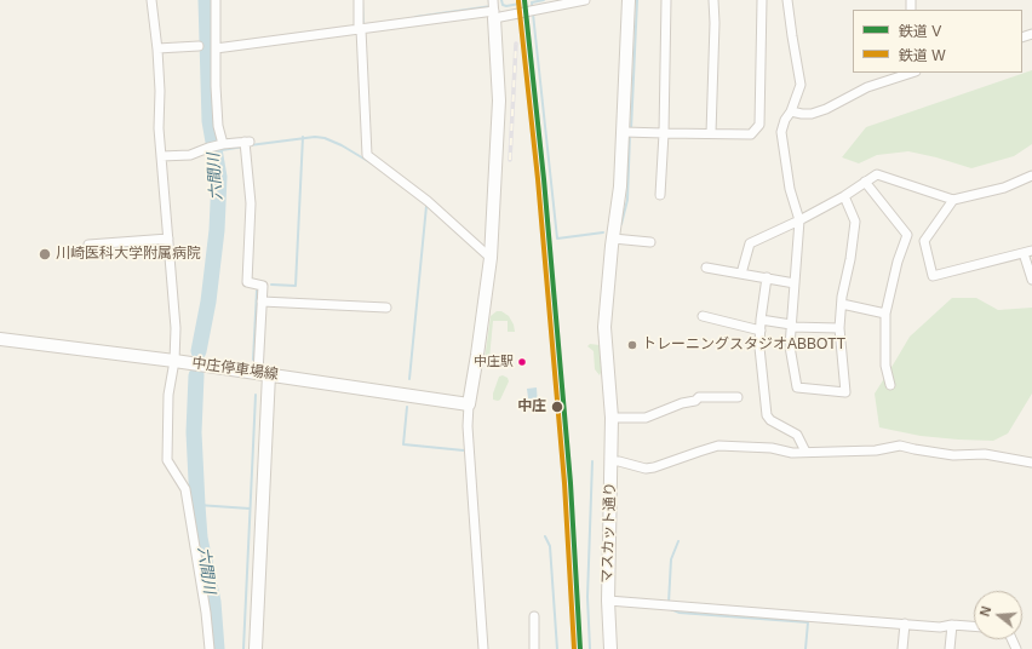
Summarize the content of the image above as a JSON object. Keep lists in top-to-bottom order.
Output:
{
  "streets": {
    "street": ["中庄停車場線", "マスカット通り"]
  },
  "water": ["六間川"],
  "places": [
    "川崎医科大学附属病院",
    "トレーニングスタジオABBOTT",
    "中庄駅",
    "中庄"
  ],
  "lines": ["rail line V", "rail line W"],
  "legend": ["鉄道 V", "鉄道 W"],
  "north": "left"
}
